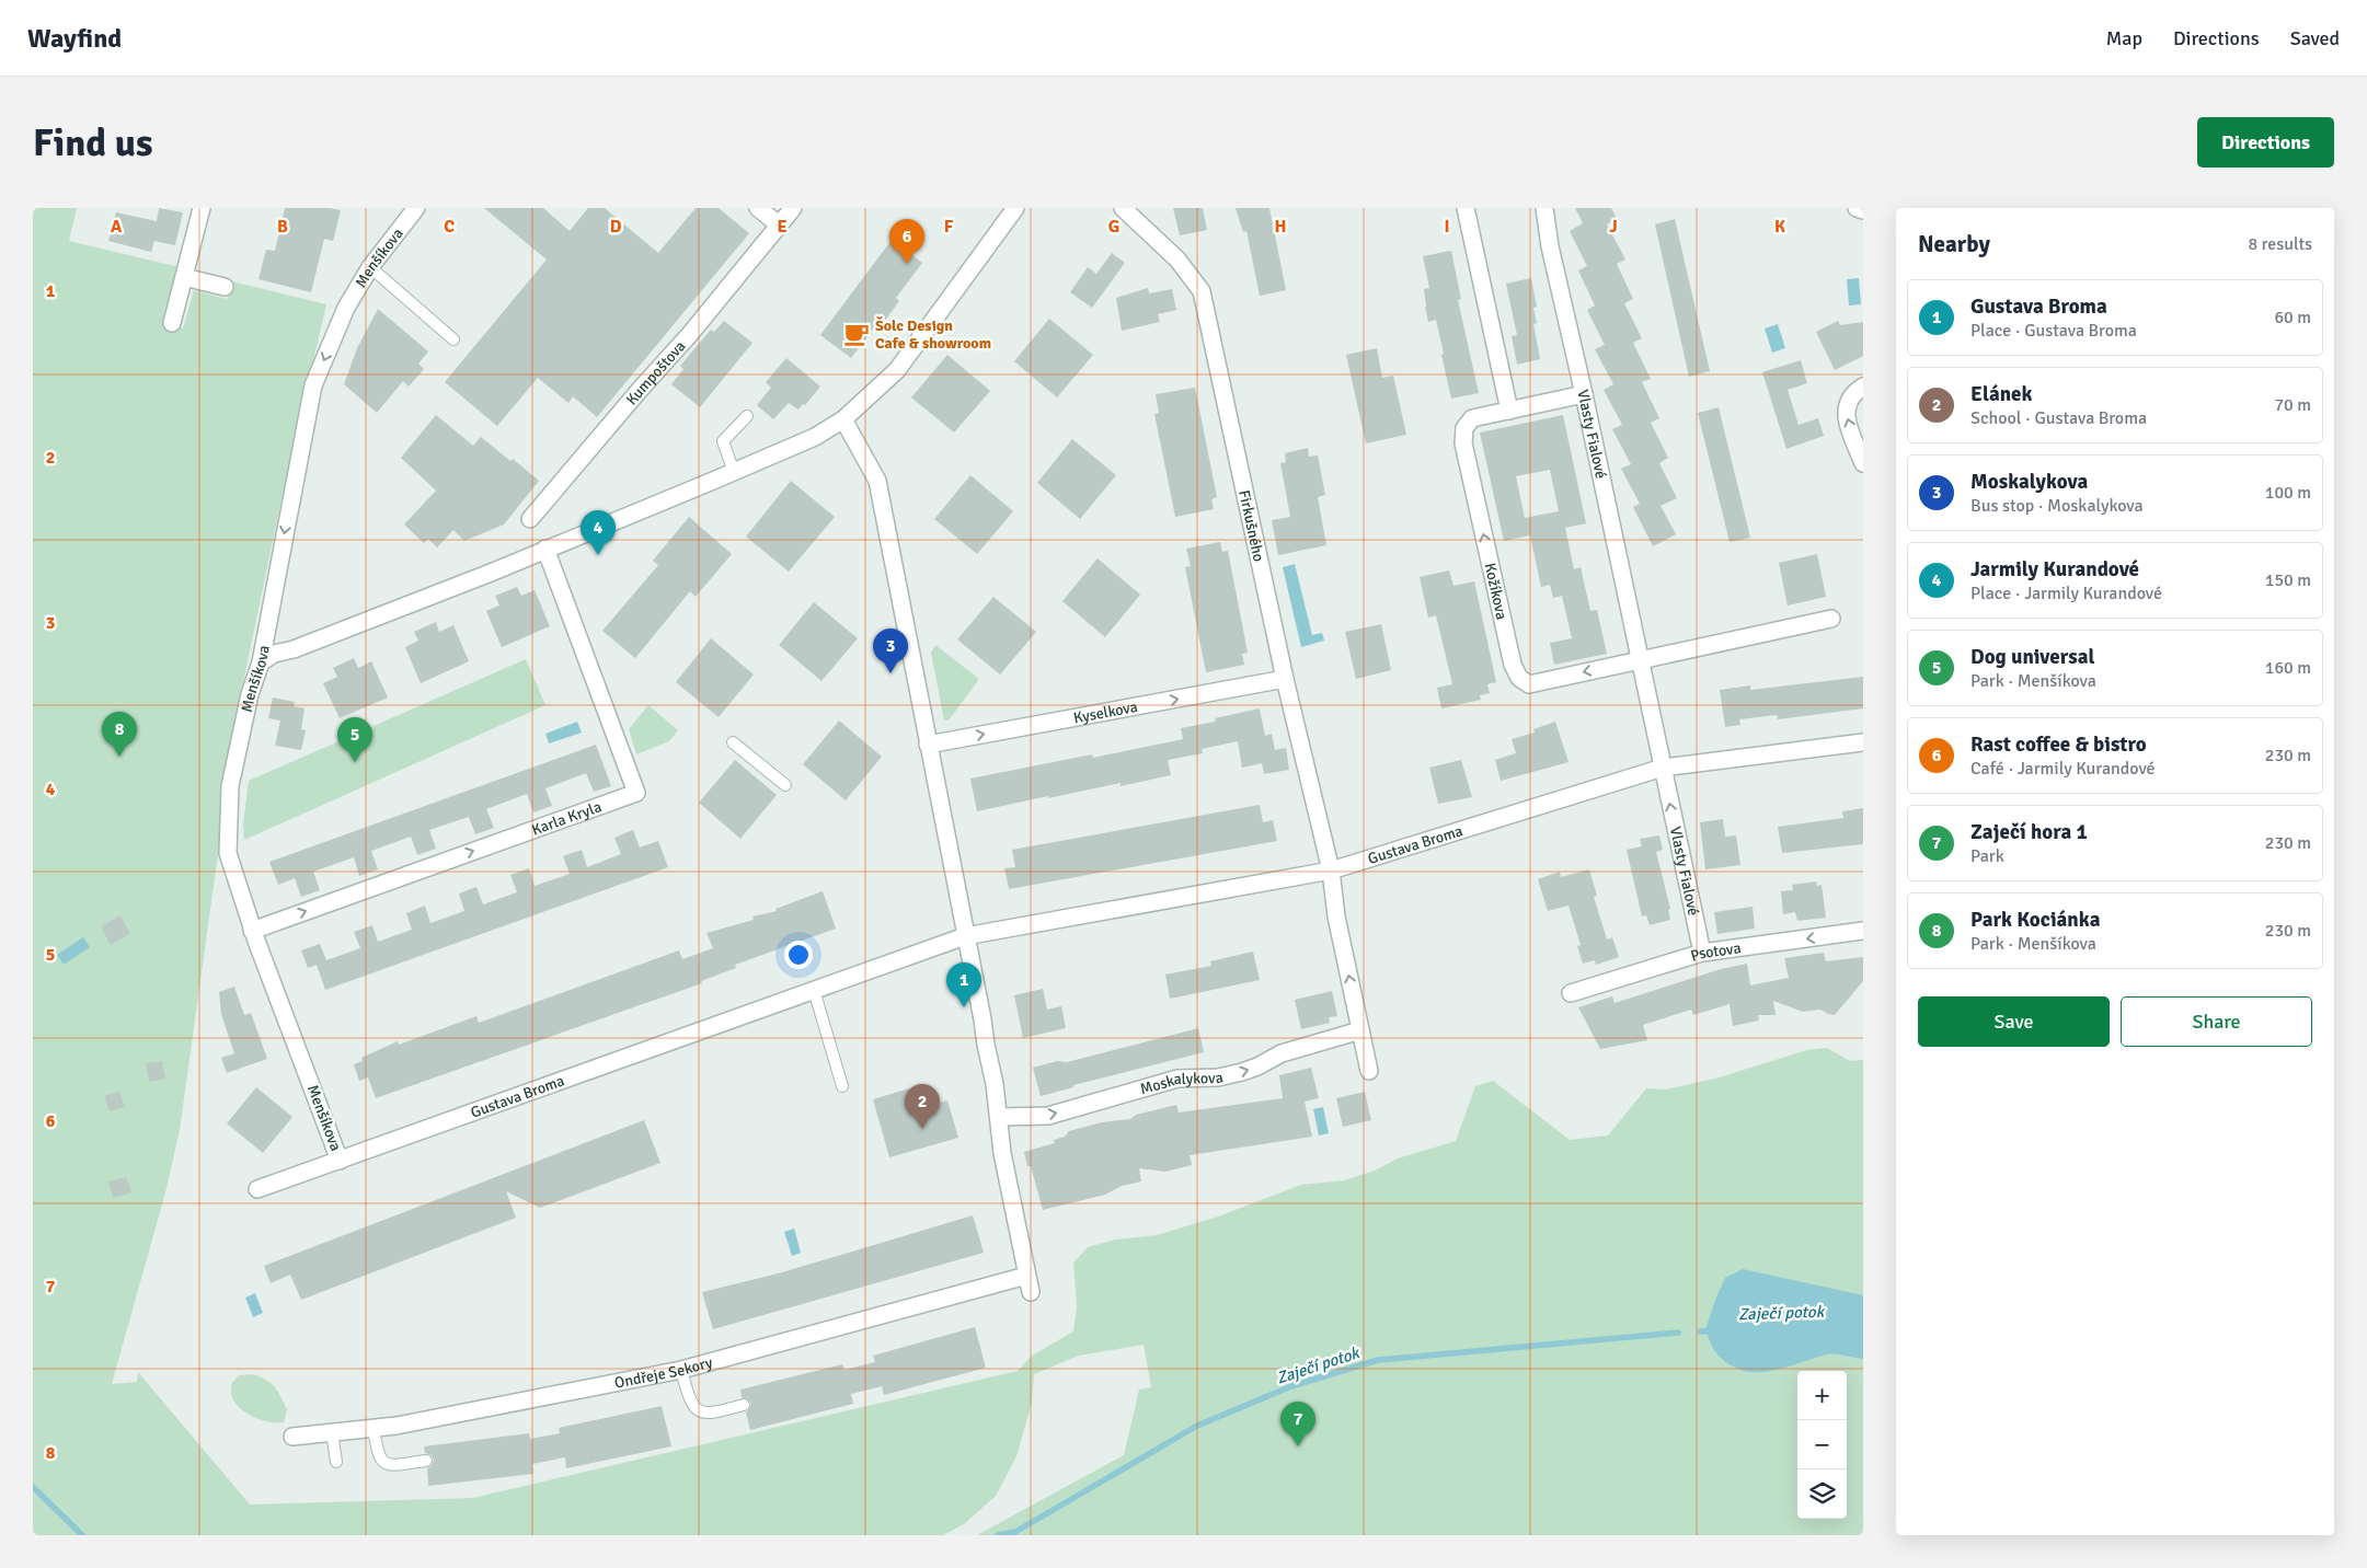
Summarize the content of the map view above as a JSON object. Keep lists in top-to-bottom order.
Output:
{
  "streets": {
    "street": [
      "Menšíkova",
      "Kumpoštova",
      "Vlasty Fialové",
      "Firkušného",
      "Kožíkova",
      "Kyselkova",
      "Karla Kryla",
      "Gustava Broma",
      "Psotova",
      "Moskalykova",
      "Ondřeje Sekory"
    ]
  },
  "crossings": [
    ["Menšíkova", "Karla Kryla"],
    ["Menšíkova", "Gustava Broma"],
    ["Vlasty Fialové", "Kožíkova"],
    ["Vlasty Fialové", "Gustava Broma"],
    ["Vlasty Fialové", "Psotova"],
    ["Firkušného", "Kyselkova"],
    ["Firkušného", "Gustava Broma"]
  ],
  "one_way": [
    "Menšíkova",
    "Kyselkova",
    "Psotova",
    "Moskalykova"
  ],
  "water": ["Zaječí potok"],
  "places": {
    "cafe": ["Šolc Design Cafe & showroom"]
  },
  "page": {
    "header": "Wayfind",
    "nav": ["Map", "Directions", "Saved"],
    "buttons": [
      "Directions",
      ["Save", "Share"]
    ],
    "title": "Find us",
    "heading": ["Nearby", "8 results"],
    "pins": [
      "6",
      "4",
      "3",
      "8",
      "5",
      "1",
      "2",
      "7"
    ],
    "list": [
      {
        "mark": "1",
        "name": "Gustava Broma",
        "note": "Place · Gustava Broma",
        "value": "60 m"
      },
      {
        "mark": "2",
        "name": "Elánek",
        "note": "School · Gustava Broma",
        "value": "70 m"
      },
      {
        "mark": "3",
        "name": "Moskalykova",
        "note": "Bus stop · Moskalykova",
        "value": "100 m"
      },
      {
        "mark": "4",
        "name": "Jarmily Kurandové",
        "note": "Place · Jarmily Kurandové",
        "value": "150 m"
      },
      {
        "mark": "5",
        "name": "Dog universal",
        "note": "Park · Menšíkova",
        "value": "160 m"
      },
      {
        "mark": "6",
        "name": "Rast coffee & bistro",
        "note": "Café · Jarmily Kurandové",
        "value": "230 m"
      },
      {
        "mark": "7",
        "name": "Zaječí hora 1",
        "note": "Park",
        "value": "230 m"
      },
      {
        "mark": "8",
        "name": "Park Kociánka",
        "note": "Park · Menšíkova",
        "value": "230 m"
      }
    ],
    "map_buttons": ["+", "−"]
  },
  "grid": {
    "columns": [
      "A",
      "B",
      "C",
      "D",
      "E",
      "F",
      "G",
      "H",
      "I",
      "J",
      "K"
    ],
    "rows": [
      "1",
      "2",
      "3",
      "4",
      "5",
      "6",
      "7",
      "8"
    ]
  }
}
